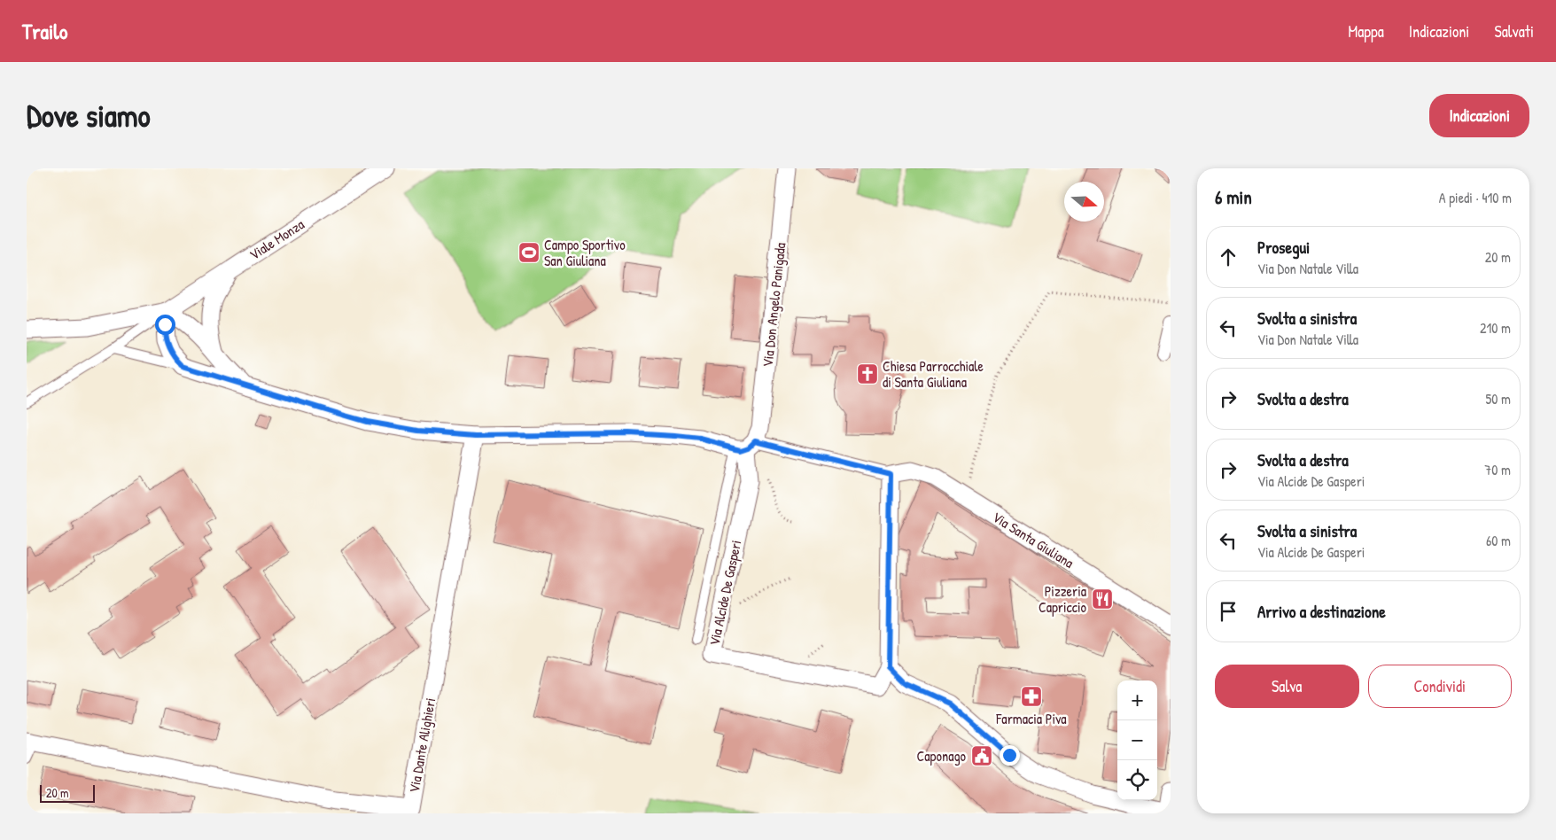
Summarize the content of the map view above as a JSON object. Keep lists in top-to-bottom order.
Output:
{
  "streets": {
    "street": [
      "Viale Monza",
      "Via Don Angelo Panigada",
      "Via Santa Giuliana",
      "Via Alcide De Gasperi",
      "Via Dante Alighieri"
    ]
  },
  "crossings": [
    ["Via Don Angelo Panigada", "Via Alcide De Gasperi"],
    ["Via Santa Giuliana", "Via Alcide De Gasperi"]
  ],
  "places": {
    "sports": ["Campo Sportivo San Giuliana"],
    "church": ["Chiesa Parrocchiale di Santa Giuliana"],
    "restaurant": ["Pizzeria Capriccio"],
    "pharmacy": ["Farmacia Piva"],
    "public building": ["Caponago"]
  },
  "scale_bar": "20 m",
  "north": "right",
  "page": {
    "header": "Trailo",
    "nav": ["Mappa", "Indicazioni", "Salvati"],
    "buttons": [
      "Indicazioni",
      ["Salva", "Condividi"]
    ],
    "title": "Dove siamo",
    "heading": ["6 min", "A piedi · 410 m"],
    "list": [
      ["Prosegui", "Via Don Natale Villa", "20 m"],
      ["Svolta a sinistra", "Via Don Natale Villa", "210 m"],
      ["Svolta a destra", "50 m"],
      ["Svolta a destra", "Via Alcide De Gasperi", "70 m"],
      ["Svolta a sinistra", "Via Alcide De Gasperi", "60 m"],
      "Arrivo a destinazione"
    ],
    "map_buttons": ["+", "−"],
    "scale": "20 m"
  }
}
